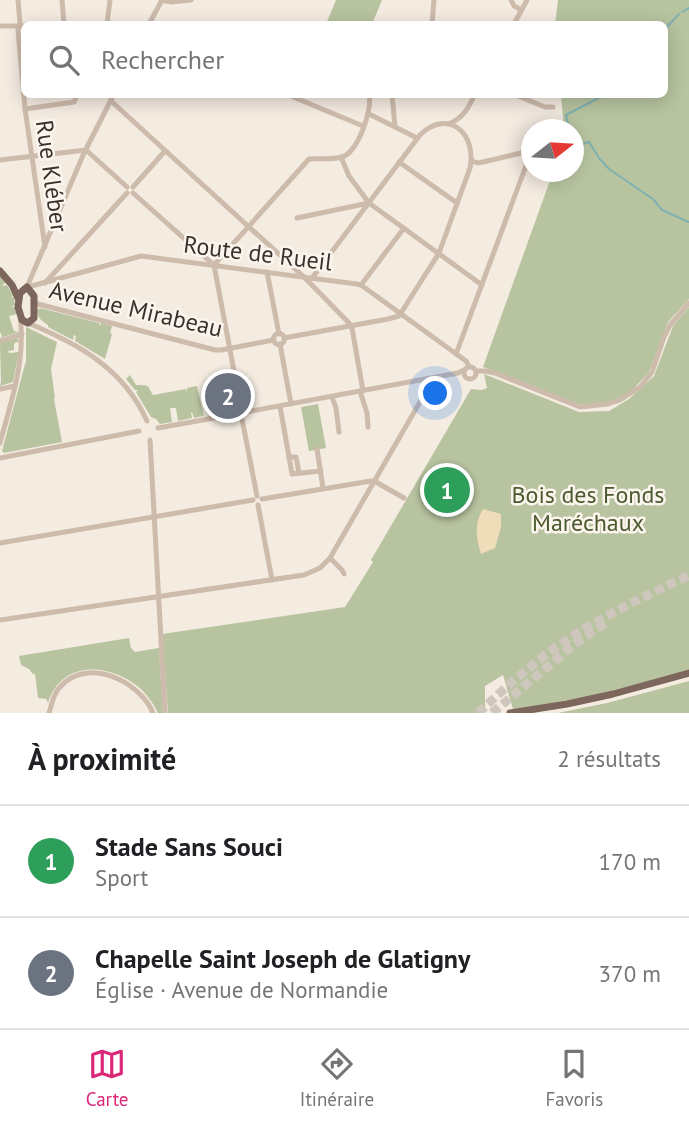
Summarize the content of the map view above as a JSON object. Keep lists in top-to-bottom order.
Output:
{
  "streets": {
    "street": ["Rue Kléber", "Route de Rueil", "Avenue Mirabeau"]
  },
  "parks": ["Bois des Fonds Maréchaux"],
  "north": "right",
  "page": {
    "search": "Rechercher",
    "pins": ["2", "1"],
    "heading": ["À proximité", "2 résultats"],
    "list": [
      {
        "mark": "1",
        "name": "Stade Sans Souci",
        "note": "Sport",
        "value": "170 m"
      },
      {
        "mark": "2",
        "name": "Chapelle Saint Joseph de Glatigny",
        "note": "Église · Avenue de Normandie",
        "value": "370 m"
      }
    ],
    "nav": ["Carte", "Itinéraire", "Favoris"]
  }
}
